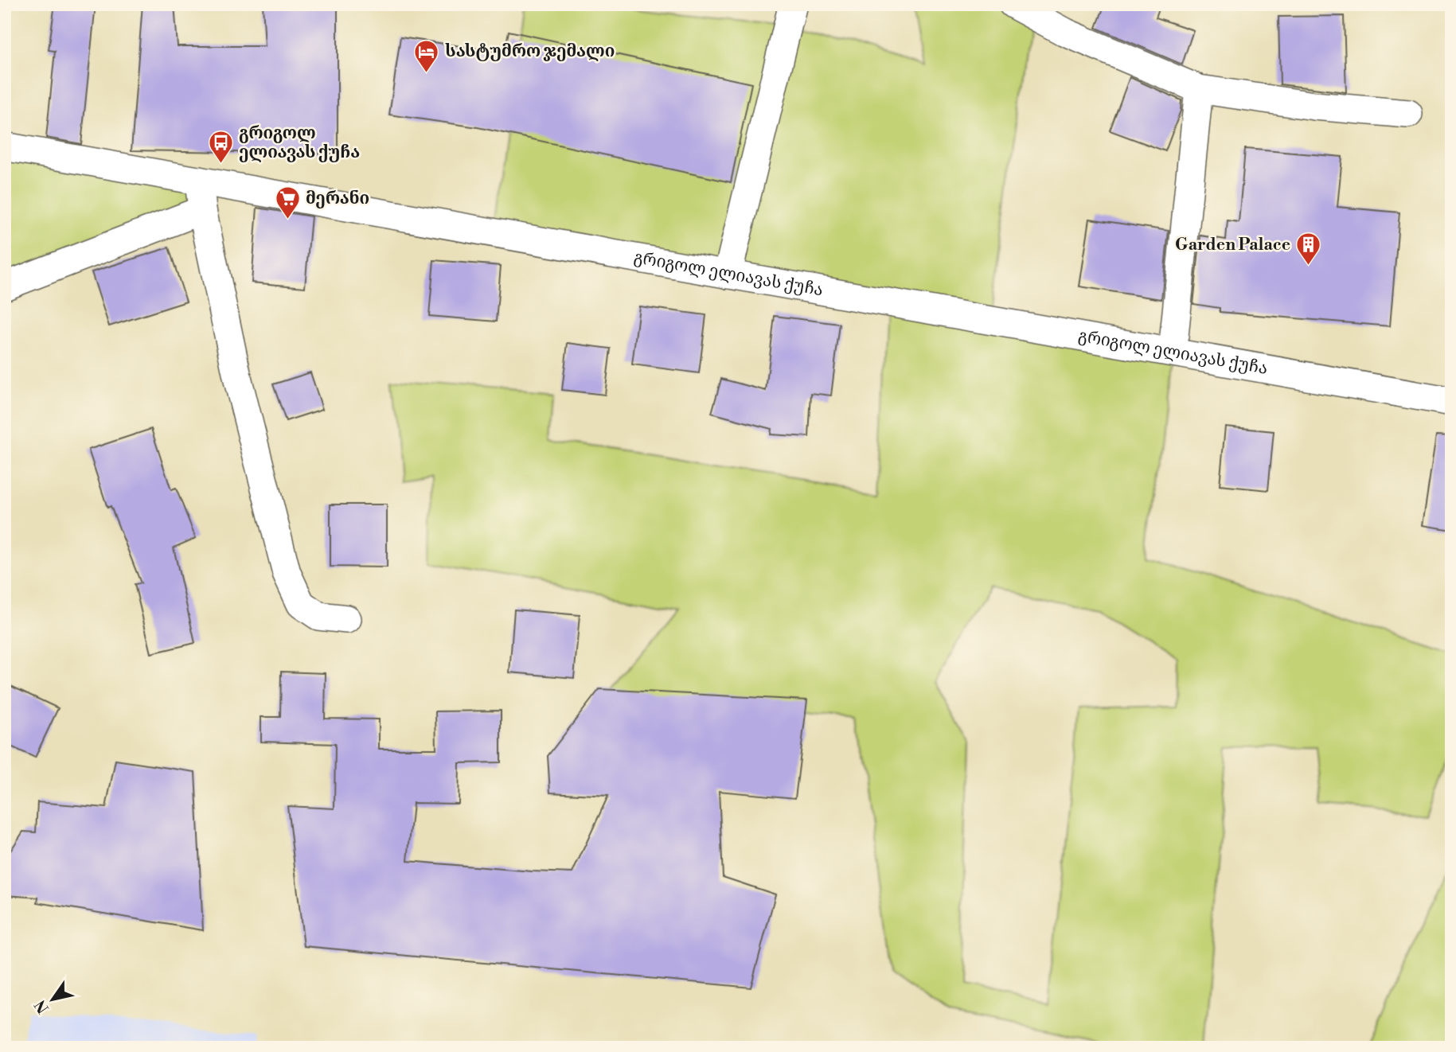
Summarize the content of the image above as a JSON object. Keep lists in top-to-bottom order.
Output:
{
  "streets": {
    "street": ["გრიგოლ ელიავას ქუჩა"]
  },
  "places": {
    "hotel": ["სასტუმრო ჯემალი"],
    "bus stop": ["გრიგოლ ელიავას ქუჩა"],
    "supermarket": ["მერანი"],
    "building": ["Garden Palace"]
  },
  "north": "bottom left"
}
